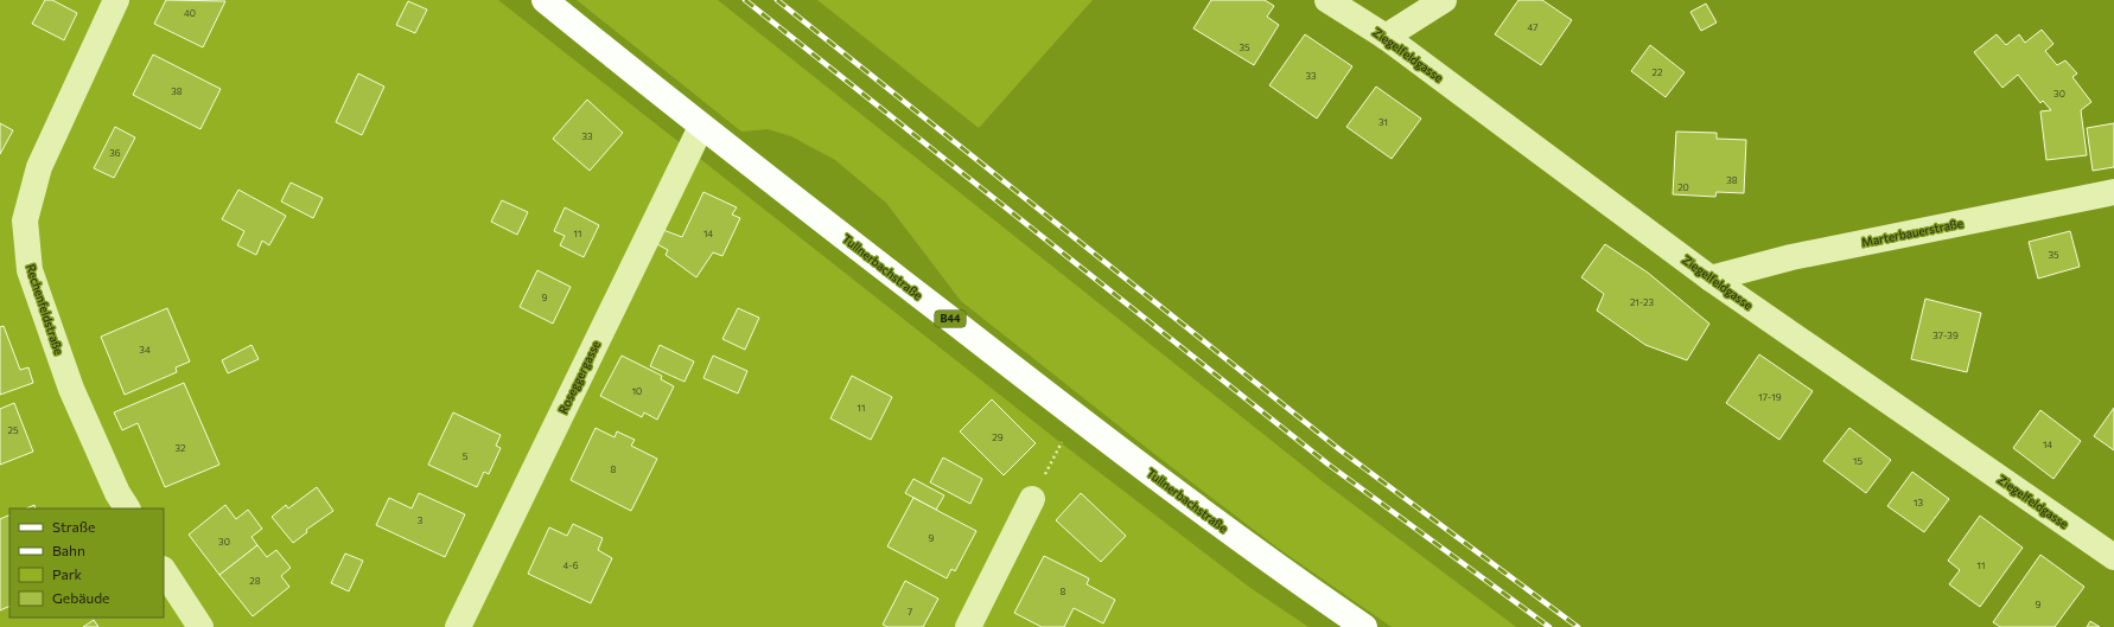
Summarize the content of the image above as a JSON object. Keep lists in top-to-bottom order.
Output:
{
  "streets": {
    "main road": ["Tullnerbachstraße", "B44"],
    "street": [
      "Ziegelfeldgasse",
      "Marterbauerstraße",
      "Rechenfeldstraße",
      "Roseggergasse"
    ]
  },
  "crossings": [
    ["Ziegelfeldgasse", "Marterbauerstraße"],
    ["Tullnerbachstraße", "Roseggergasse"]
  ],
  "house_numbers": [
    "40",
    "47",
    "35",
    "22",
    "33",
    "38",
    "30",
    "31",
    "33",
    "36",
    "38",
    "20",
    "11",
    "14",
    "35",
    "9",
    "21-23",
    "37-39",
    "34",
    "10",
    "17-19",
    "11",
    "25",
    "29",
    "14",
    "32",
    "5",
    "15",
    "8",
    "13",
    "3",
    "9",
    "30",
    "4-6",
    "11",
    "28",
    "8",
    "9",
    "7"
  ],
  "legend": [
    "Straße",
    "Bahn",
    "Park",
    "Gebäude"
  ]
}
